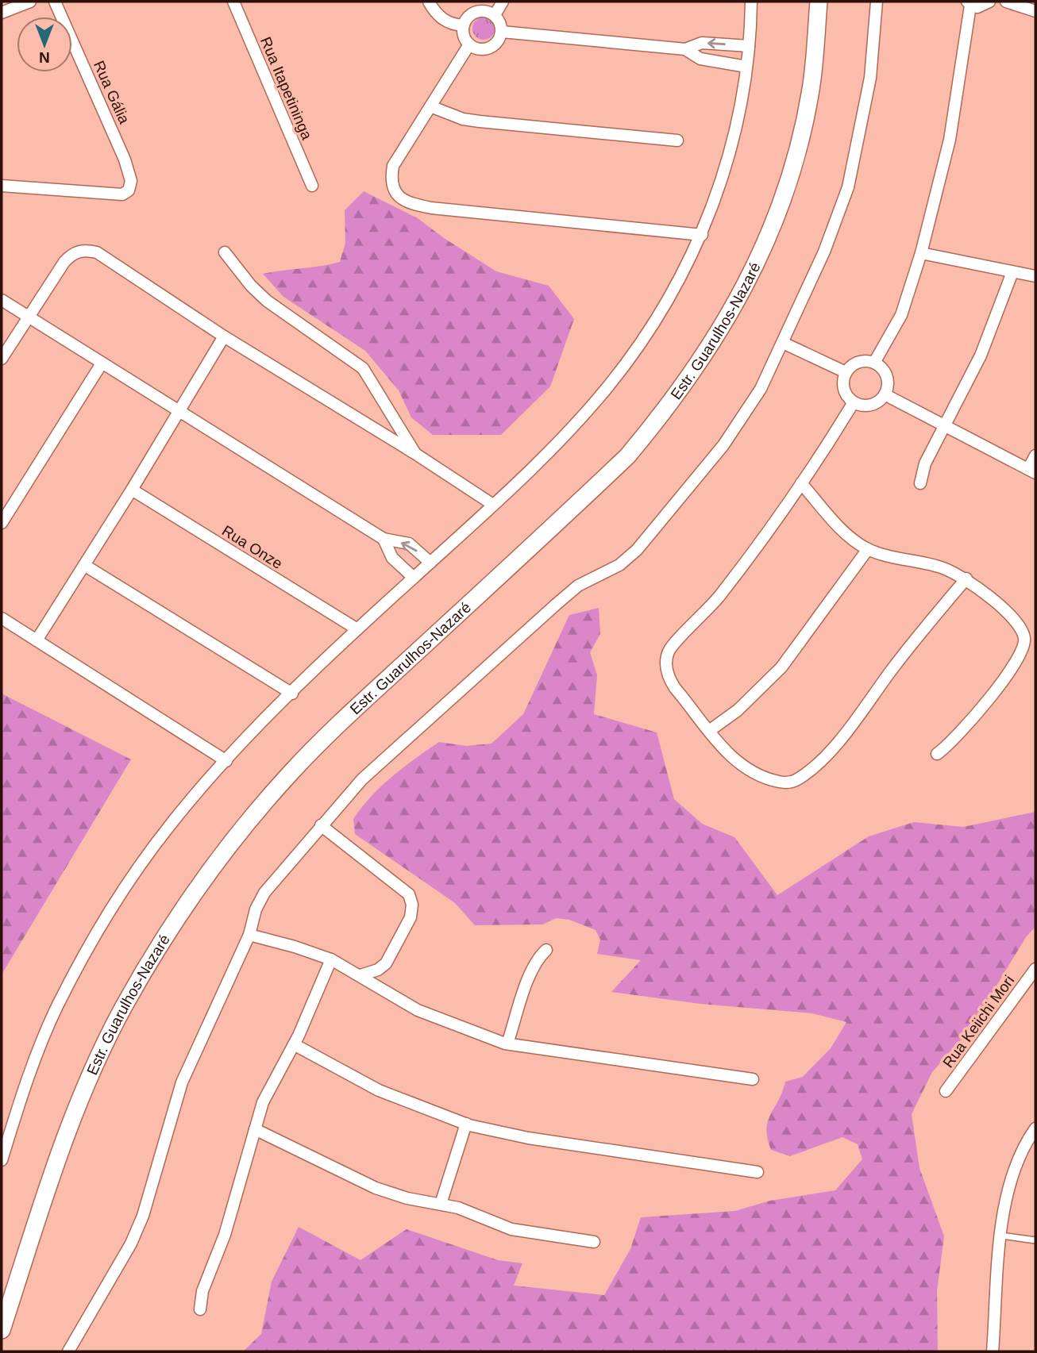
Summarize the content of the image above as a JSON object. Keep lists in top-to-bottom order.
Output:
{
  "streets": {
    "main road": ["Estr. Guarulhos-Nazaré"],
    "street": [
      "Rua Itapetininga",
      "Rua Gália",
      "Rua Onze",
      "Rua Keiichi Mori"
    ]
  },
  "north": "bottom"
}
